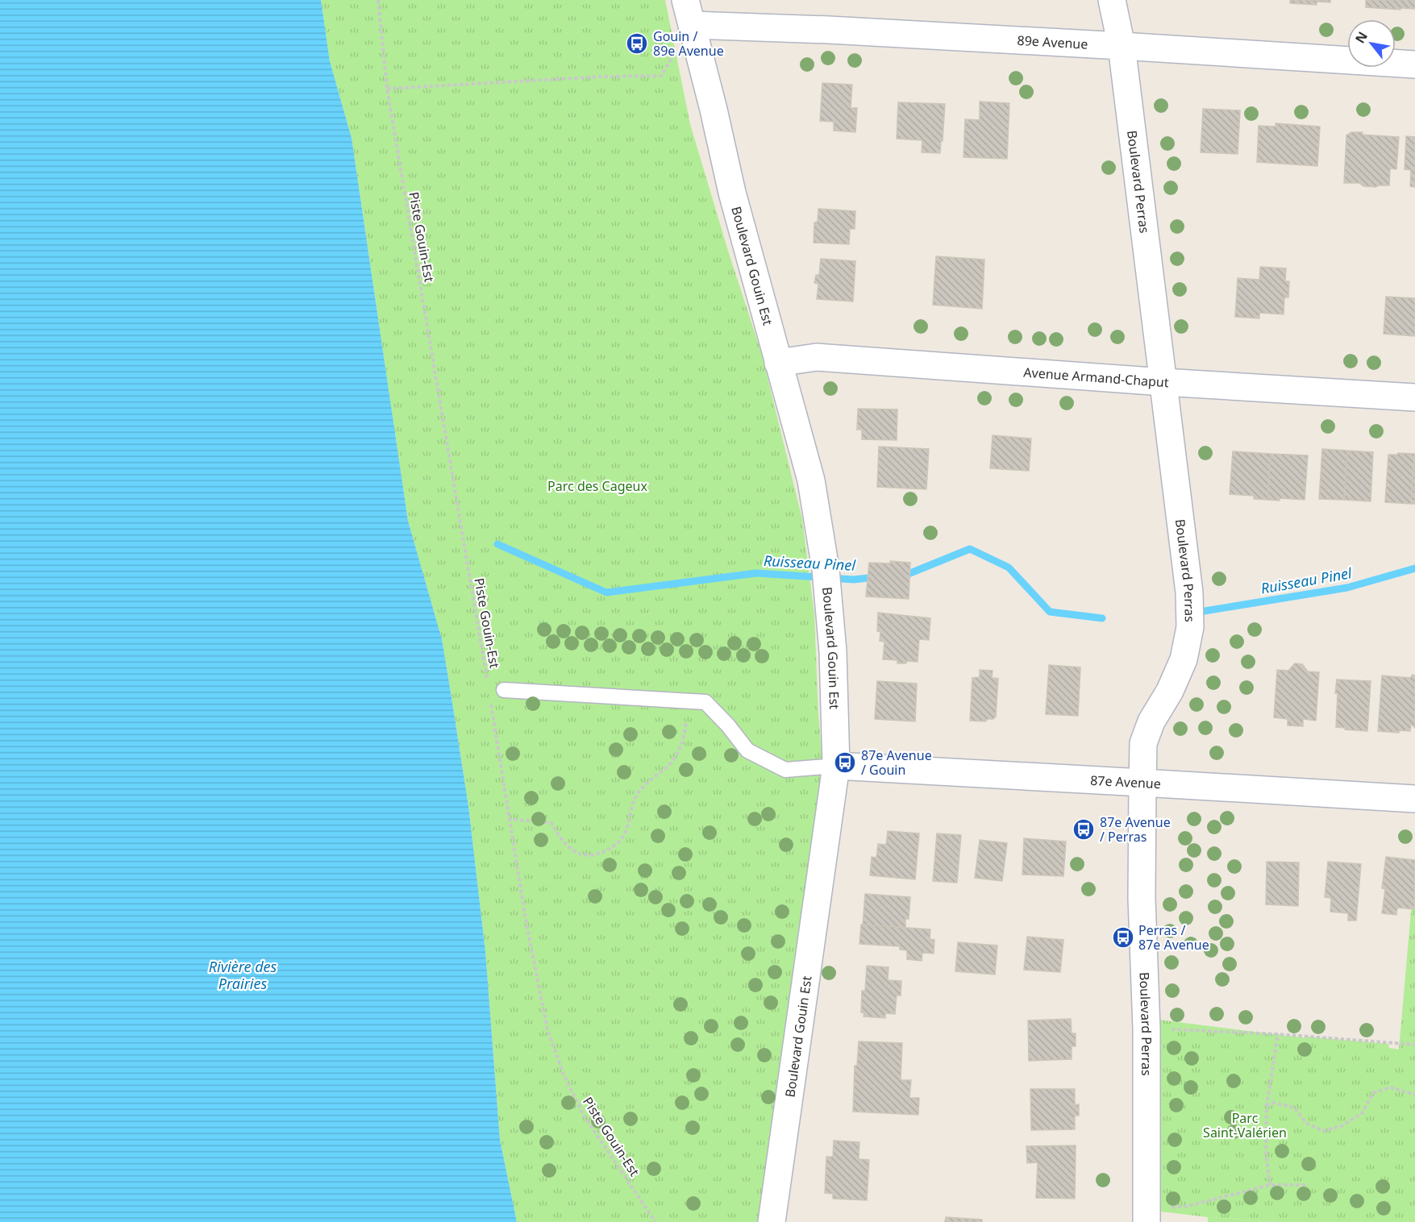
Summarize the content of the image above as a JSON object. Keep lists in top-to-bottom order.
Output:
{
  "streets": {
    "street": [
      "89e Avenue",
      "Boulevard Perras",
      "Boulevard Gouin Est",
      "Avenue Armand-Chaput",
      "87e Avenue"
    ],
    "path": ["Piste Gouin-Est"]
  },
  "crossings": [
    ["89e Avenue", "Boulevard Perras"],
    ["89e Avenue", "Boulevard Gouin Est"],
    ["Boulevard Perras", "Avenue Armand-Chaput"],
    ["Boulevard Perras", "87e Avenue"],
    ["Boulevard Gouin Est", "Avenue Armand-Chaput"],
    ["Boulevard Gouin Est", "87e Avenue"]
  ],
  "water": ["Ruisseau Pinel", "Rivière des Prairies"],
  "parks": ["Parc des Cageux", "Parc Saint-Valérien"],
  "places": {
    "bus stop": [
      "Gouin / 89e Avenue",
      "87e Avenue / Gouin",
      "87e Avenue / Perras",
      "Perras / 87e Avenue"
    ]
  },
  "north": "top left"
}
